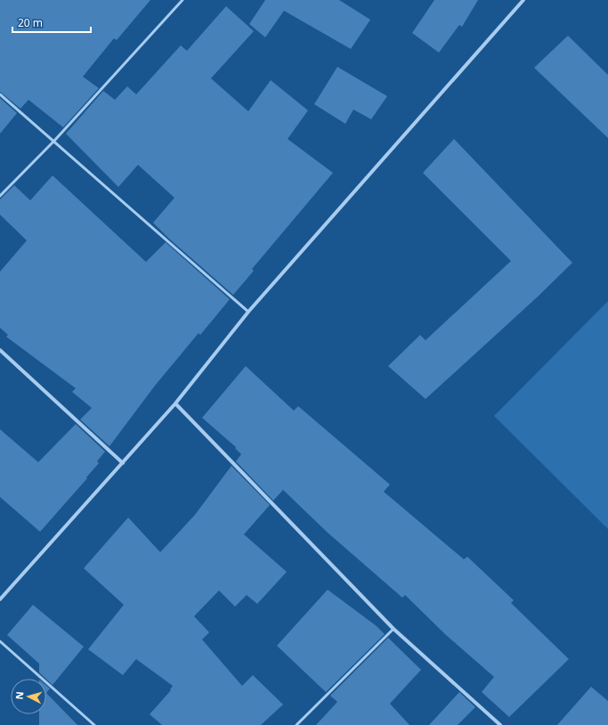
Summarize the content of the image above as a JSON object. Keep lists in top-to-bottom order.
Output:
{
  "scale_bar": "20 m",
  "north": "left"
}
